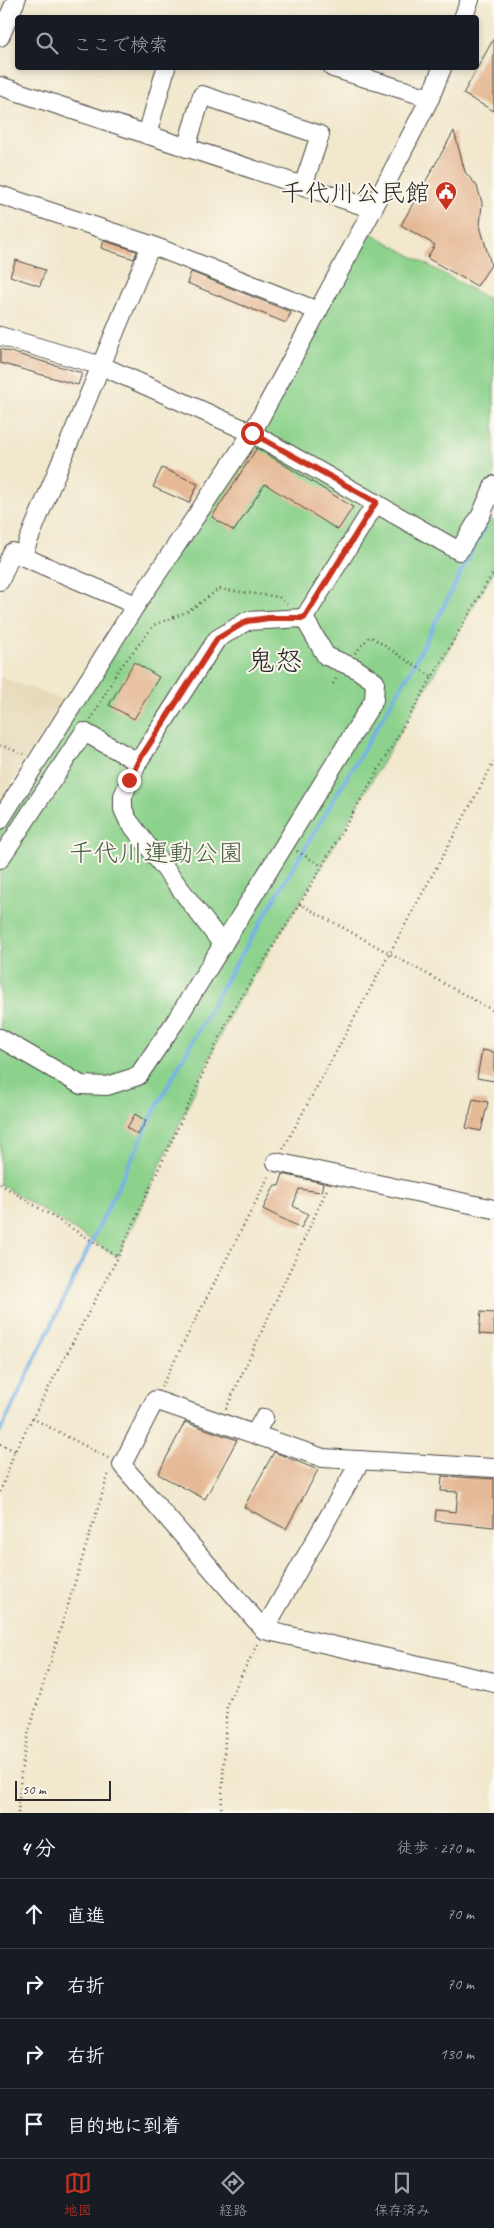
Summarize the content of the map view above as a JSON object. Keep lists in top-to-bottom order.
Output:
{
  "districts": ["鬼怒"],
  "parks": ["千代川運動公園"],
  "places": {
    "public building": ["千代川公民館"]
  },
  "scale_bar": "50 m",
  "page": {
    "search": "ここで検索",
    "scale": "50 m",
    "heading": ["4 分", "徒歩 · 270 m"],
    "list": [
      ["直進", "70 m"],
      ["右折", "70 m"],
      ["右折", "130 m"],
      "目的地に到着"
    ],
    "nav": ["地図", "経路", "保存済み"]
  }
}
